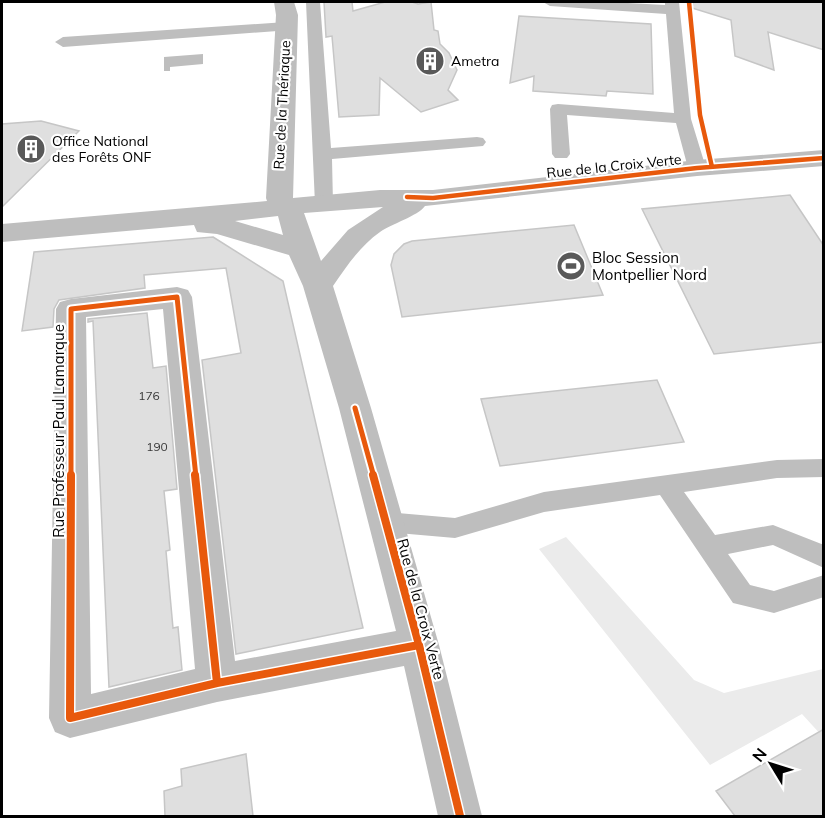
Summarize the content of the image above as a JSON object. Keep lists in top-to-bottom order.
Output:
{
  "streets": {
    "street": ["Rue de la Thériaque", "Rue de la Croix Verte", "Rue Professeur Paul Lamarque"]
  },
  "crossings": [
    ["Rue de la Thériaque", "Rue de la Croix Verte"],
    ["Rue de la Croix Verte", "Rue Professeur Paul Lamarque"]
  ],
  "places": {
    "building": ["Ametra", "Office National des Forêts ONF"],
    "sports": ["Bloc Session Montpellier Nord"]
  },
  "house_numbers": ["176", "190"],
  "north": "top left"
}
